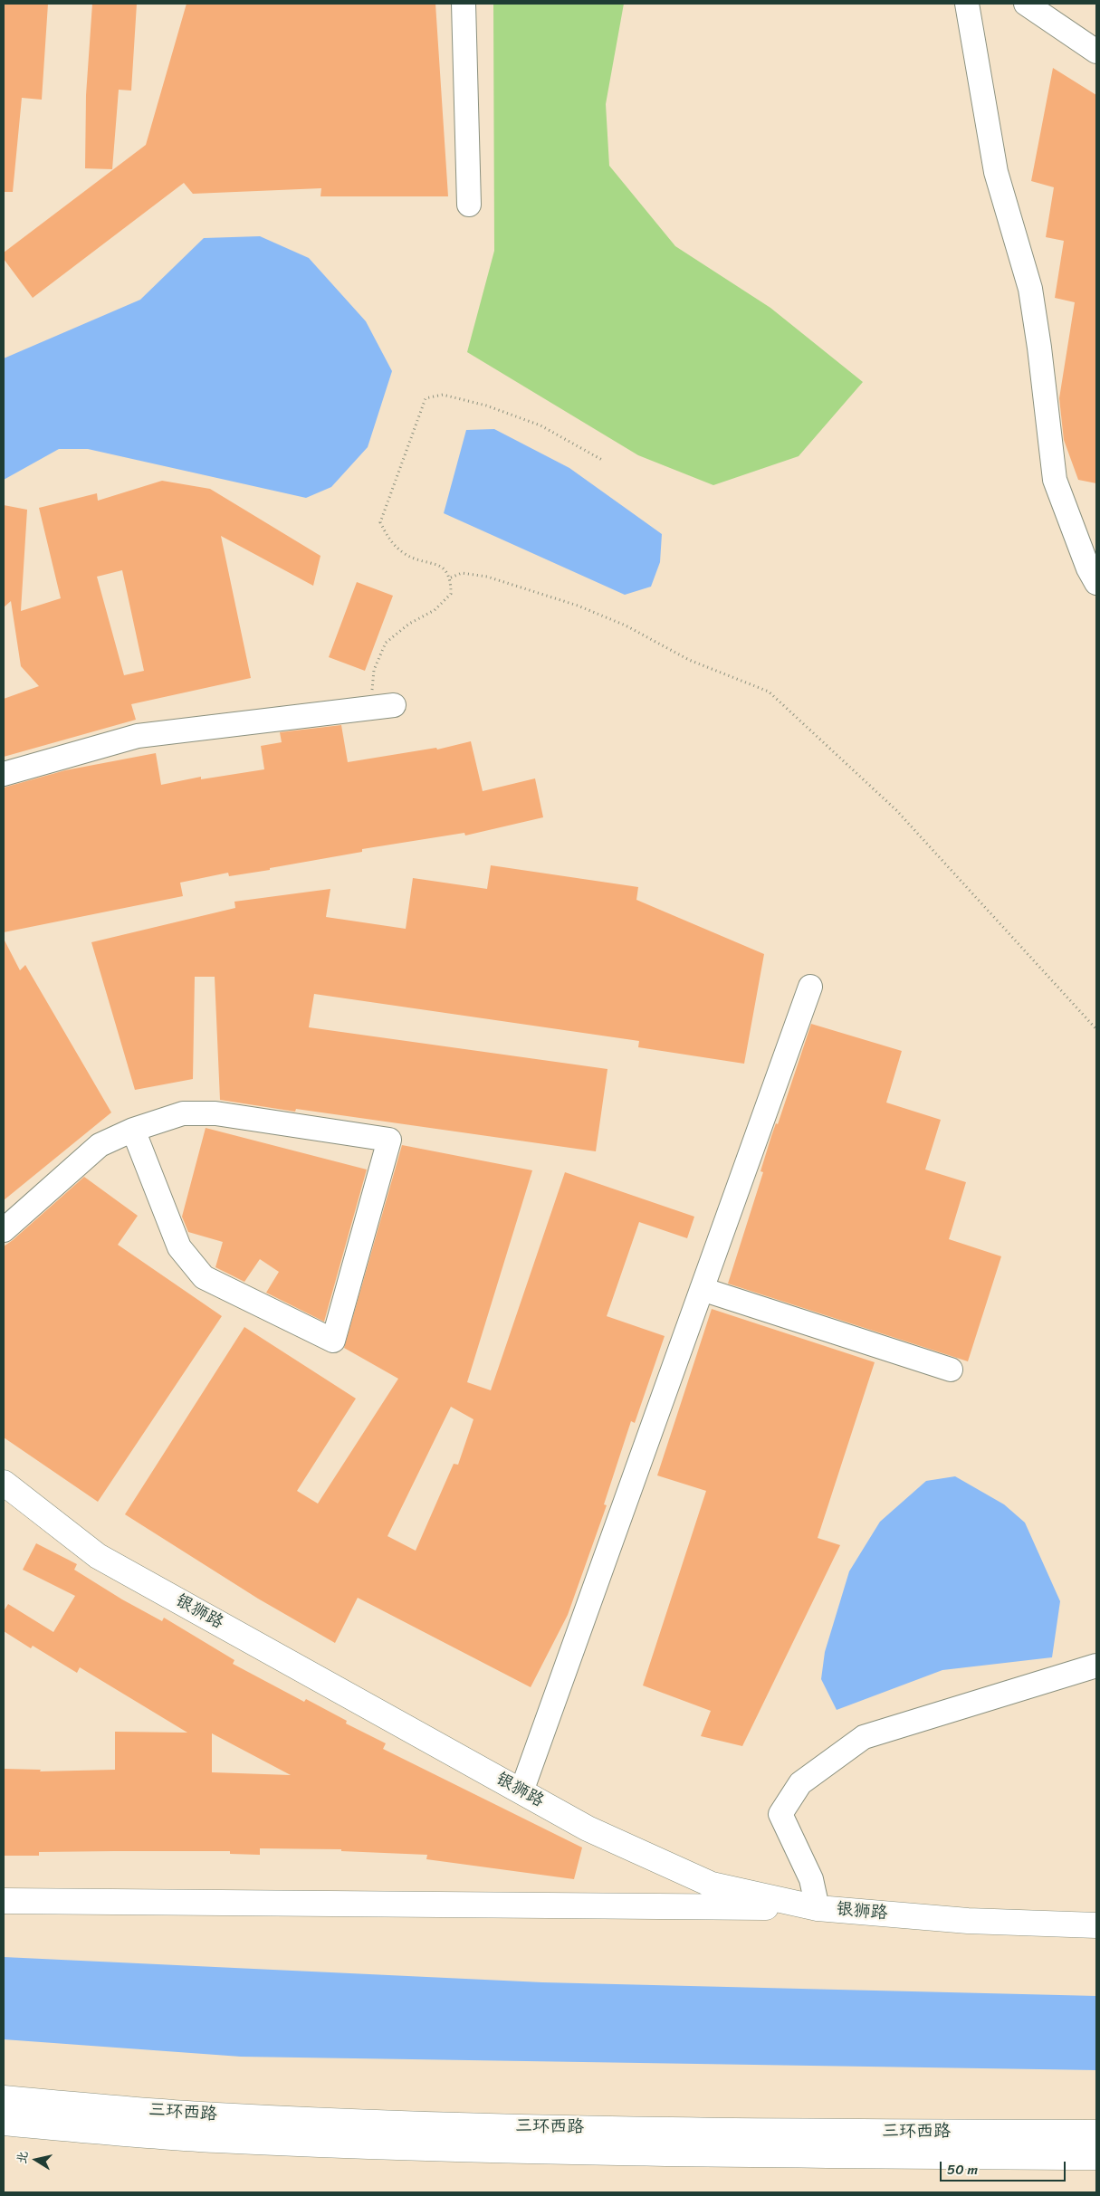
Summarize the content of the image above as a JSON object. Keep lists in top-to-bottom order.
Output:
{
  "streets": {
    "main road": ["银狮路", "三环西路"]
  },
  "scale_bar": "50 m",
  "north": "left"
}
